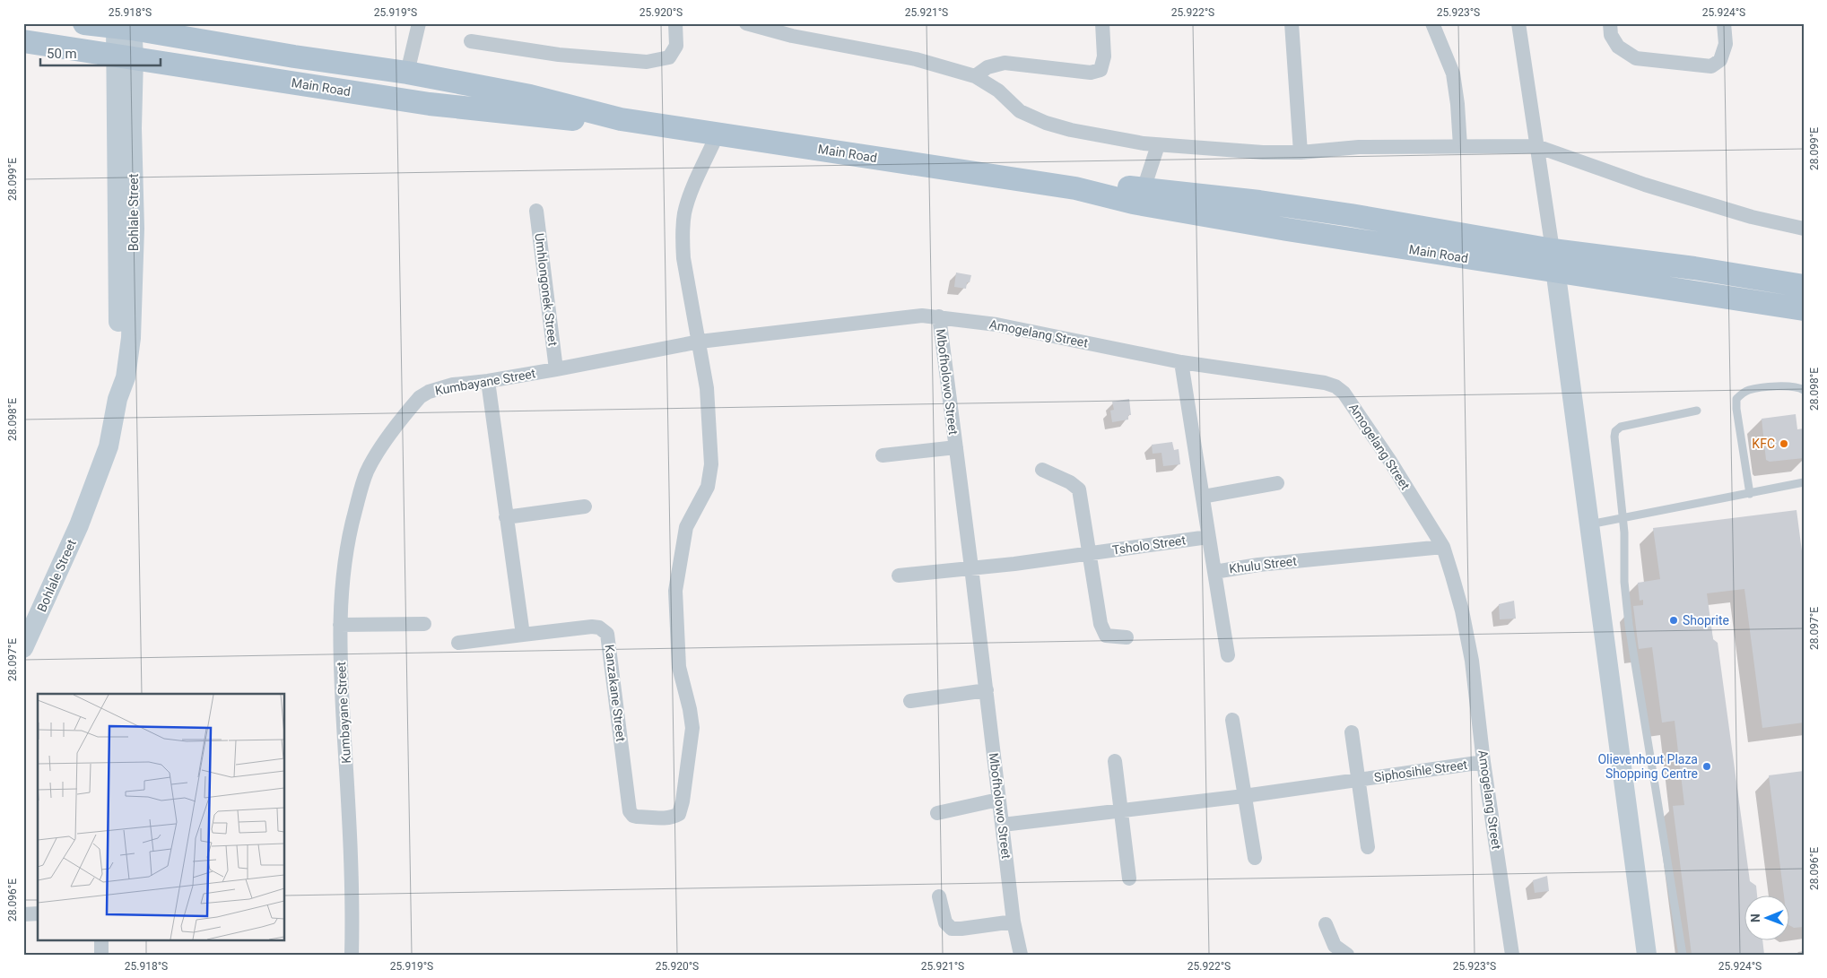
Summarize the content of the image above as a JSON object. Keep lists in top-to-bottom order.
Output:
{
  "streets": {
    "main road": ["Main Road"],
    "street": [
      "Bohlale Street",
      "Umhlongonek Street",
      "Amogelang Street",
      "Kumbayane Street",
      "Mbofholowo Street",
      "Tsholo Street",
      "Khulu Street",
      "Kanzakane Street",
      "Siphosihle Street"
    ]
  },
  "crossings": [
    ["Main Road", "Bohlale Street"],
    ["Umhlongonek Street", "Kumbayane Street"],
    ["Amogelang Street", "Kumbayane Street"],
    ["Amogelang Street", "Mbofholowo Street"],
    ["Amogelang Street", "Khulu Street"],
    ["Amogelang Street", "Siphosihle Street"],
    ["Kumbayane Street", "Kanzakane Street"],
    ["Mbofholowo Street", "Tsholo Street"],
    ["Mbofholowo Street", "Siphosihle Street"],
    ["Tsholo Street", "Khulu Street"]
  ],
  "places": ["KFC", "Shoprite", "Olievenhout Plaza Shopping Centre"],
  "scale_bar": "50 m",
  "north": "left",
  "coordinates": [
    "25.918°S",
    "25.919°S",
    "25.920°S",
    "25.921°S",
    "25.922°S",
    "25.923°S",
    "25.924°S",
    "28.099°E",
    "28.098°E",
    "28.097°E",
    "28.096°E"
  ]
}
